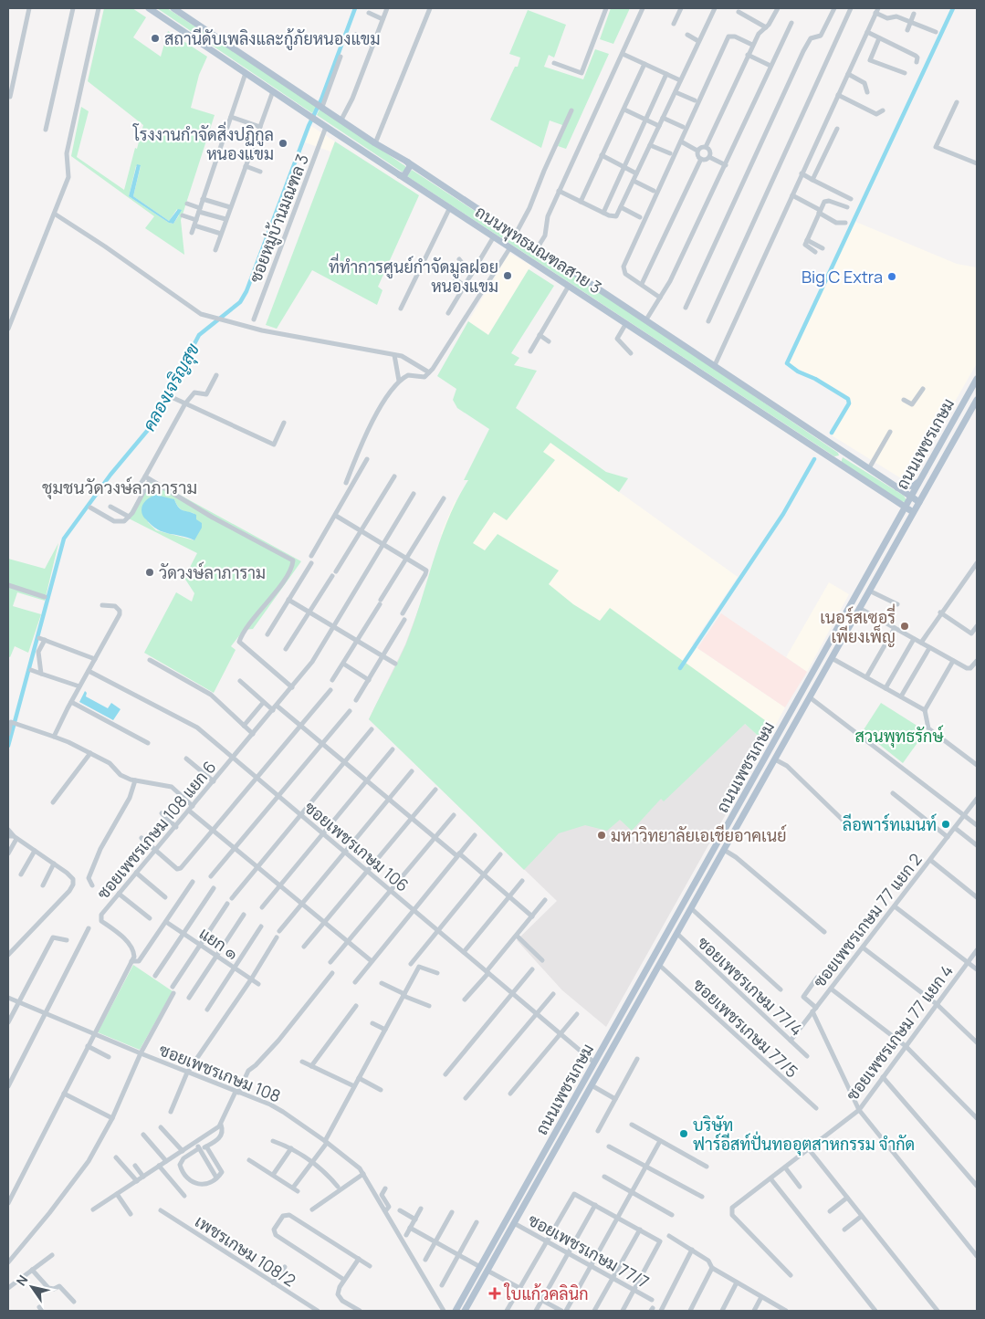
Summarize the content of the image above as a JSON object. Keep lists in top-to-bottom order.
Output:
{
  "streets": {
    "main road": ["ถนนพุทธมณฑลสาย 3", "ถนนเพชรเกษม"],
    "street": [
      "ซอยหมู่บ้านมณฑล 3",
      "ซอยเพชรเกษม 108 แยก 6",
      "ซอยเพชรเกษม 106",
      "ซอยเพชรเกษม 77 แยก 2",
      "แยก ๑",
      "ซอยเพชรเกษม 77/4",
      "ซอยเพชรเกษม 77/5",
      "ซอยเพชรเกษม 77 แยก 4",
      "ซอยเพชรเกษม 108",
      "เพชรเกษม 108/2",
      "ซอยเพชรเกษม 77/7"
    ]
  },
  "crossings": [
    ["ซอยหมู่บ้านมณฑล 3", "ถนนพุทธมณฑลสาย 3"],
    ["ถนนพุทธมณฑลสาย 3", "ถนนเพชรเกษม"],
    ["ถนนเพชรเกษม", "ซอยเพชรเกษม 106"],
    ["ถนนเพชรเกษม", "ซอยเพชรเกษม 77/4"],
    ["ถนนเพชรเกษม", "ซอยเพชรเกษม 77/5"],
    ["ถนนเพชรเกษม", "ซอยเพชรเกษม 77/7"],
    ["ซอยเพชรเกษม 108 แยก 6", "ซอยเพชรเกษม 106"],
    ["ซอยเพชรเกษม 77 แยก 2", "ซอยเพชรเกษม 77/4"]
  ],
  "districts": ["ชุมชนวัดวงษ์ลาภาราม"],
  "water": ["คลองเจริญสุข"],
  "parks": ["สวนพุทธรักษ์"],
  "places": {
    "other": [
      "สถานีดับเพลิงและกู้ภัยหนองแขม",
      "โรงงานกำจัดสิ่งปฏิกูล หนองแขม",
      "ที่ทำการศูนย์กำจัดมูลฝอย หนองแขม",
      "Big C Extra",
      "วัดวงษ์ลาภาราม",
      "เนอร์สเซอรี่ เพียงเพ็ญ",
      "ลีอพาร์ทเมนท์",
      "มหาวิทยาลัยเอเชียอาคเนย์",
      "บริษัท ฟาร์อีสท์ปั่นทออุตสาหกรรม จำกัด"
    ],
    "health": ["ใบแก้วคลินิก"]
  },
  "north": "top left"
}
